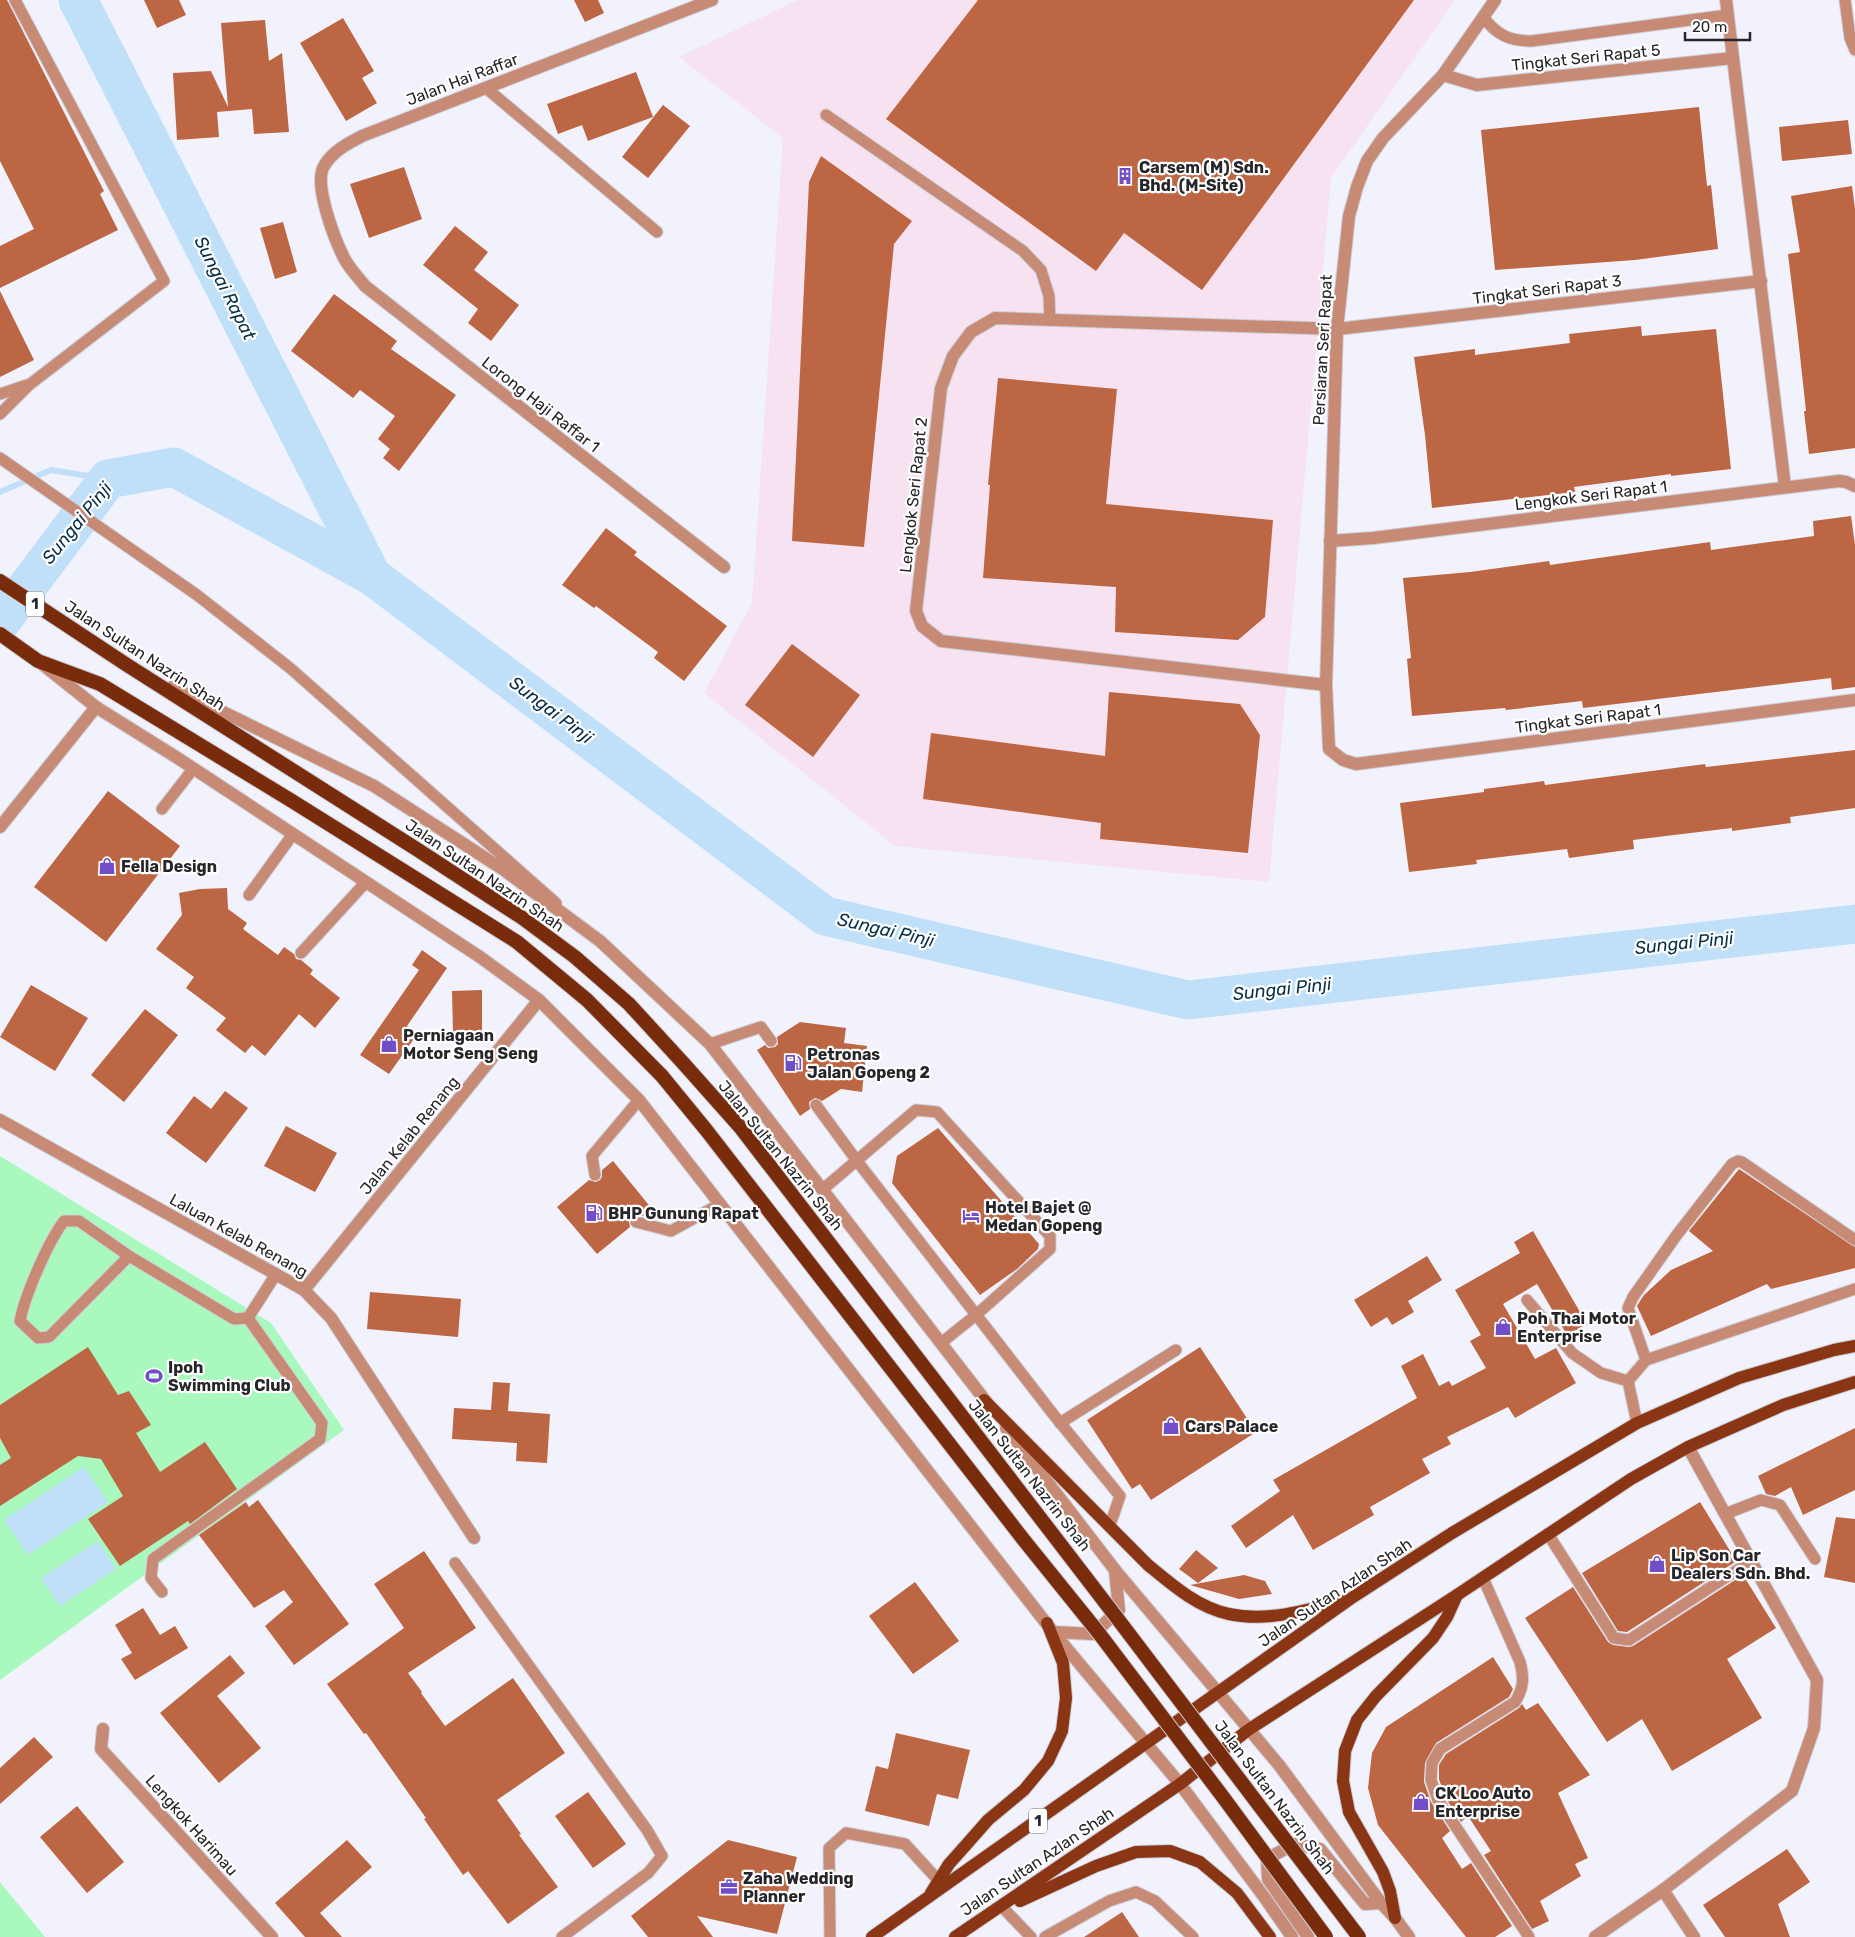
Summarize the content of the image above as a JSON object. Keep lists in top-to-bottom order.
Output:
{
  "streets": {
    "highway": ["1", "Jalan Sultan Nazrin Shah"],
    "main road": ["Jalan Sultan Azlan Shah"],
    "street": [
      "Tingkat Seri Rapat 5",
      "Jalan Hai Raffar",
      "Tingkat Seri Rapat 3",
      "Persiaran Seri Rapat",
      "Lorong Haji Raffar 1",
      "Lengkok Seri Rapat 2",
      "Lengkok Seri Rapat 1",
      "Tingkat Seri Rapat 1",
      "Jalan Kelab Renang",
      "Laluan Kelab Renang",
      "Lengkok Harimau"
    ]
  },
  "crossings": [
    ["Tingkat Seri Rapat 5", "Persiaran Seri Rapat"],
    ["Jalan Hai Raffar", "Lorong Haji Raffar 1"],
    ["Tingkat Seri Rapat 3", "Persiaran Seri Rapat"],
    ["Tingkat Seri Rapat 3", "Lengkok Seri Rapat 2"],
    ["Persiaran Seri Rapat", "Lengkok Seri Rapat 2"],
    ["Persiaran Seri Rapat", "Lengkok Seri Rapat 1"],
    ["Persiaran Seri Rapat", "Tingkat Seri Rapat 1"],
    ["1", "Jalan Sultan Nazrin Shah"],
    ["1", "Jalan Sultan Azlan Shah"],
    ["Jalan Kelab Renang", "Laluan Kelab Renang"]
  ],
  "water": ["Sungai Rapat", "Sungai Pinji"],
  "places": {
    "building": ["Carsem (M) Sdn. Bhd. (M-Site)"],
    "shop": [
      "Fella Design",
      "Perniagaan Motor Seng Seng",
      "Poh Thai Motor Enterprise",
      "Cars Palace",
      "Lip Son Car Dealers Sdn. Bhd.",
      "CK Loo Auto Enterprise"
    ],
    "fuel station": ["Petronas Jalan Gopeng 2", "BHP Gunung Rapat"],
    "hotel": ["Hotel Bajet @ Medan Gopeng"],
    "sports": ["Ipoh Swimming Club"],
    "office": ["Zaha Wedding Planner"]
  },
  "scale_bar": "20 m"
}
